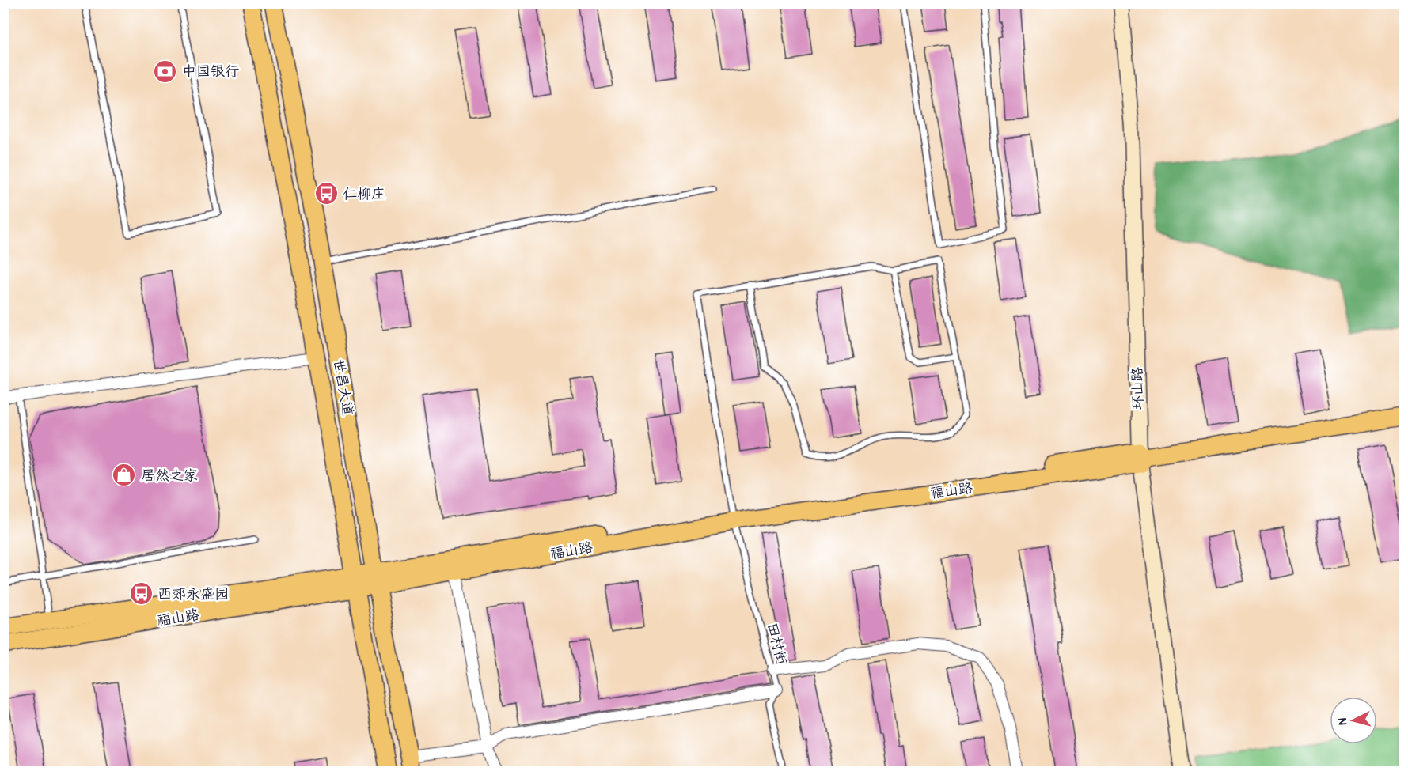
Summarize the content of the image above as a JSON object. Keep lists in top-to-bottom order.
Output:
{
  "streets": {
    "main road": ["世昌大道", "环山路", "福山路"],
    "lane": ["田村街"]
  },
  "crossings": [
    ["世昌大道", "福山路"]
  ],
  "places": {
    "bank": ["中国银行"],
    "bus stop": ["仁柳庄", "西郊永盛园"],
    "shop": ["居然之家"]
  },
  "north": "left"
}
